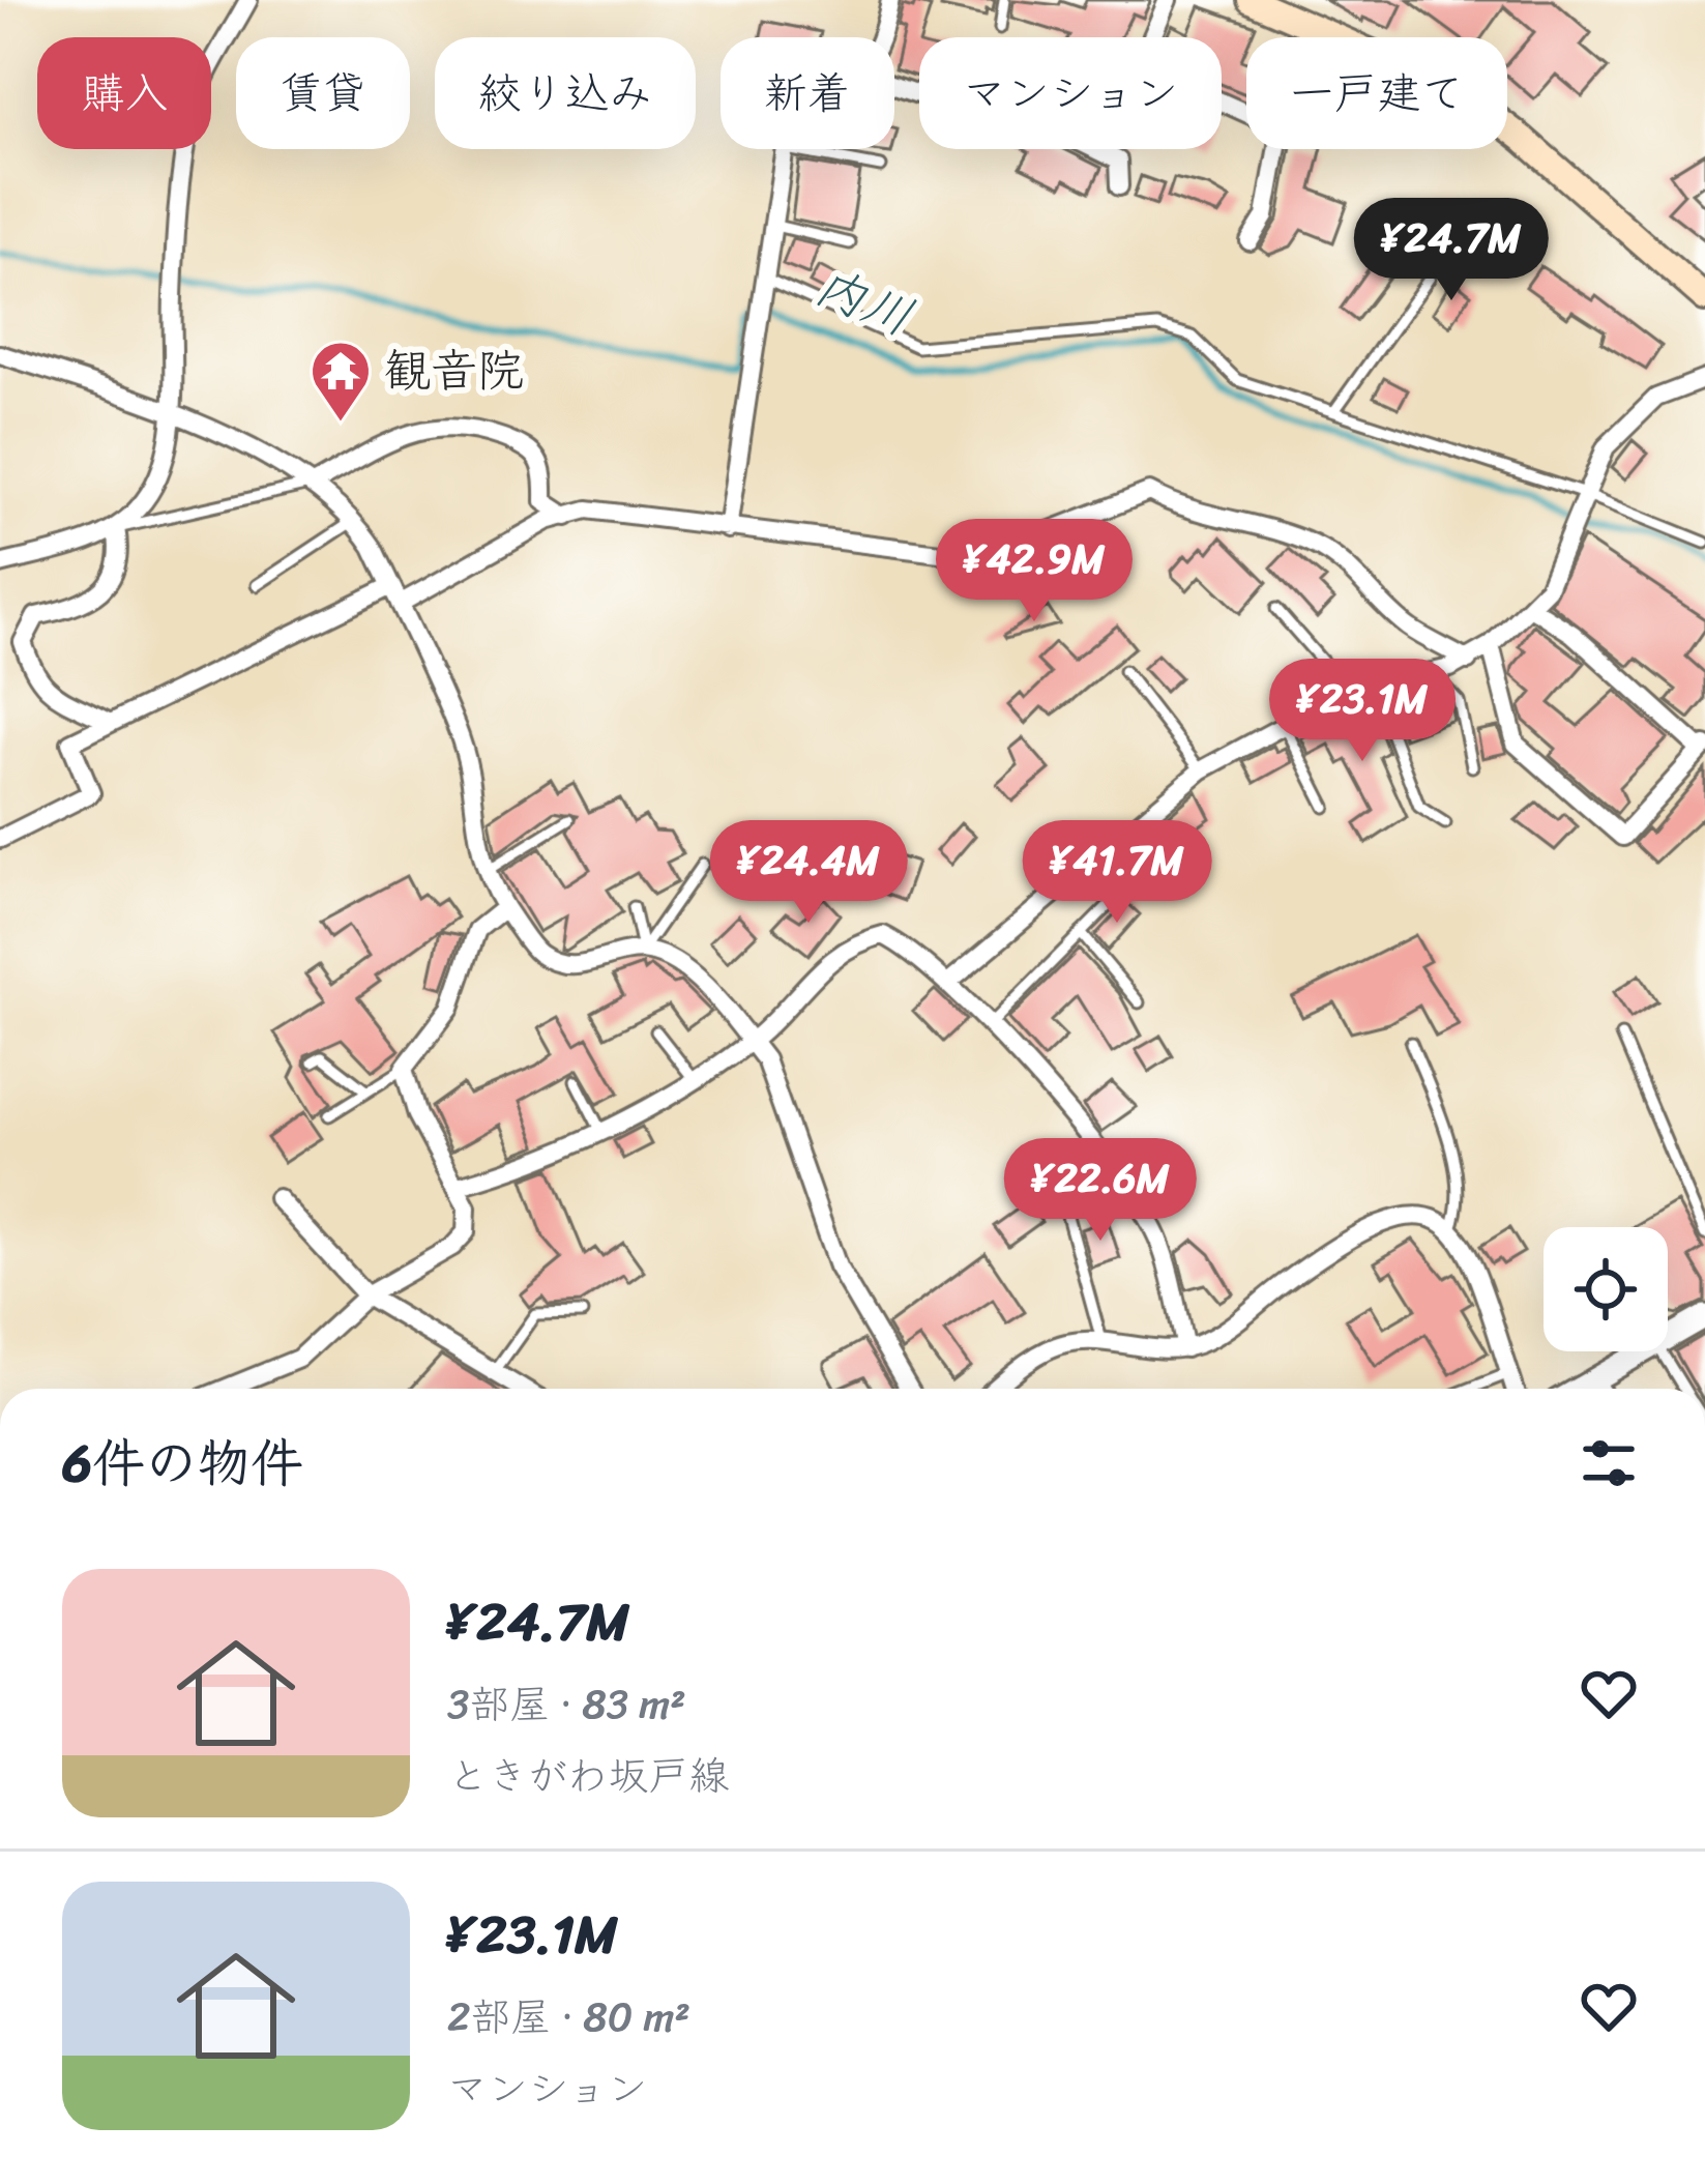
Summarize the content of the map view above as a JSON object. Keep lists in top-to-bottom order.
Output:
{
  "water": ["内川"],
  "places": {
    "temple": ["観音院"]
  },
  "page": {
    "chip": [
      "購入",
      "賃貸",
      "絞り込み",
      "新着",
      "マンション",
      "一戸建て"
    ],
    "price": [
      "¥24.7M",
      "¥42.9M",
      "¥23.1M",
      "¥24.4M",
      "¥41.7M",
      "¥22.6M"
    ],
    "heading": "6件の物件",
    "list": [
      {
        "name": "¥24.7M",
        "note": "3部屋 · 83 m² · ときがわ坂戸線"
      },
      {
        "name": "¥23.1M",
        "note": "2部屋 · 80 m² · マンション"
      }
    ]
  }
}
